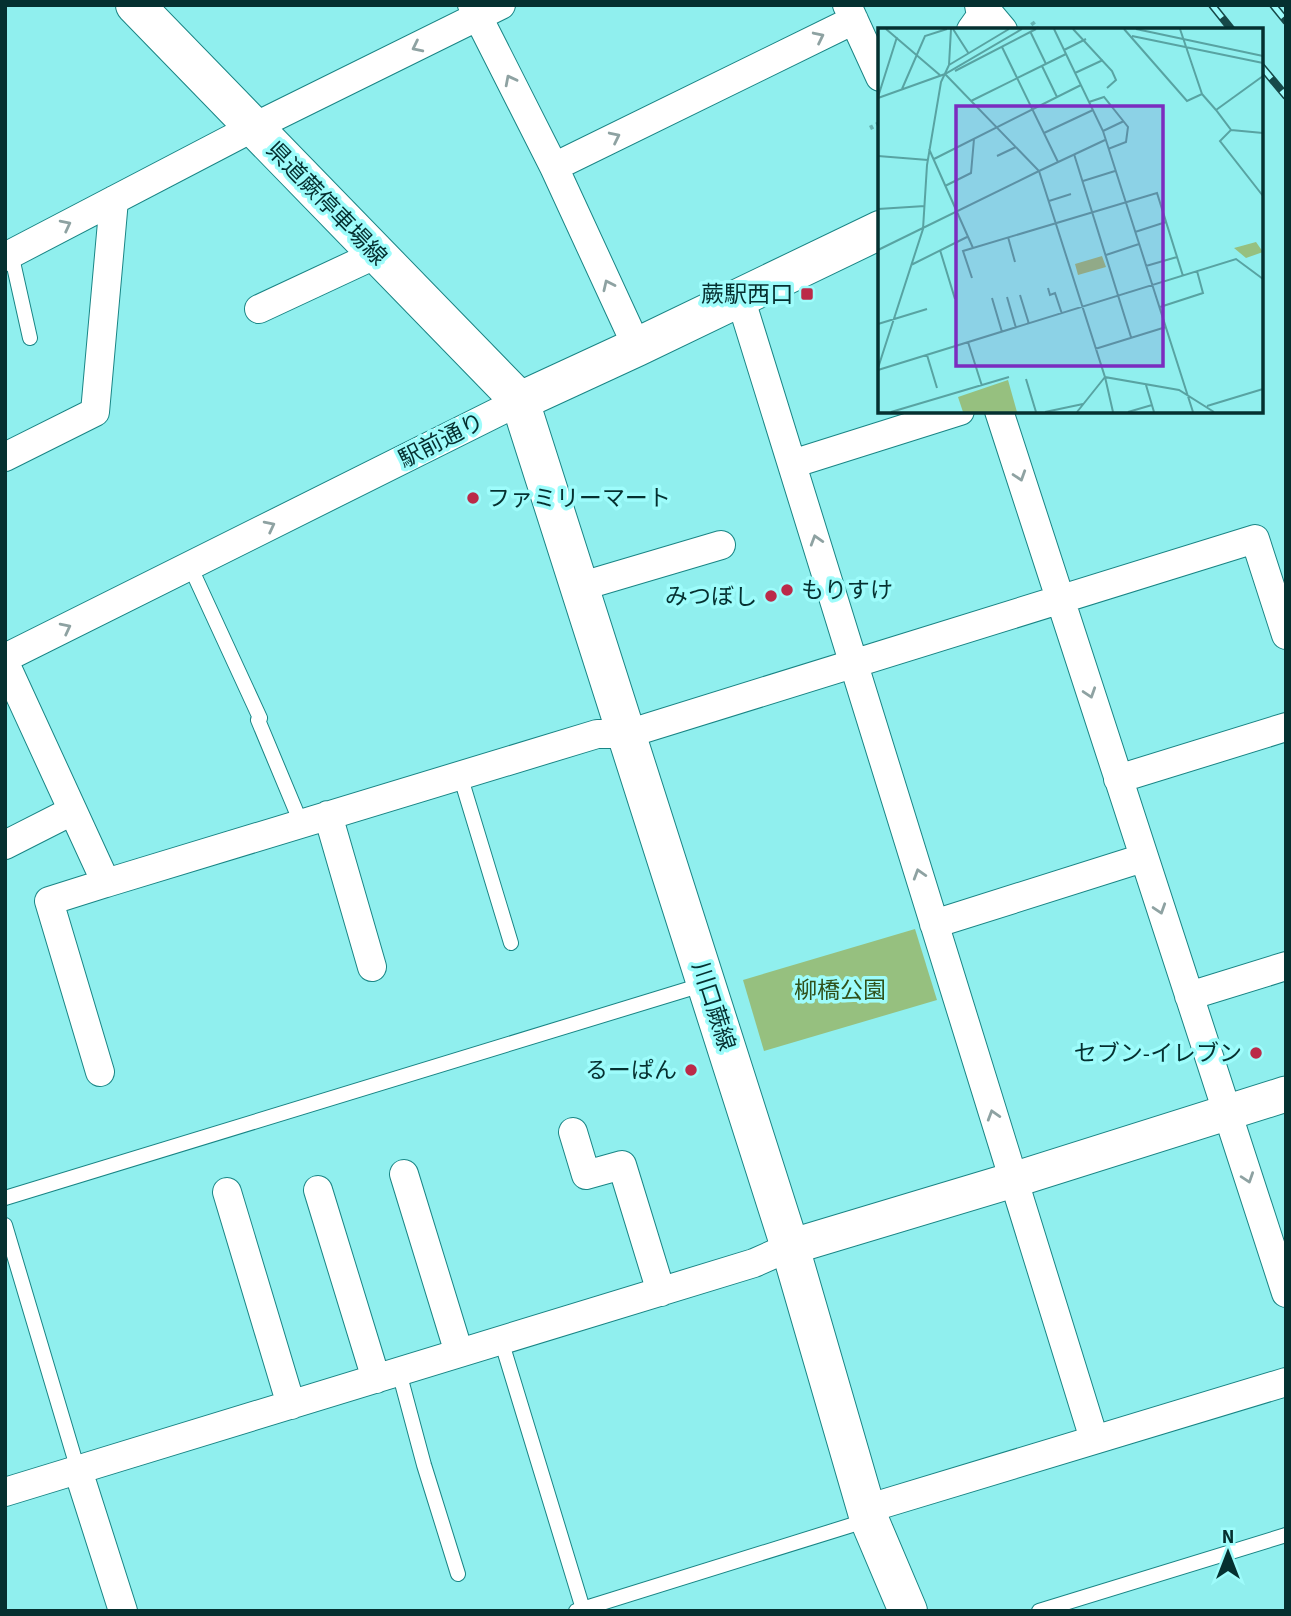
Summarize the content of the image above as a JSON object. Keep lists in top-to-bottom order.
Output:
{
  "streets": {
    "main road": ["県道蕨停車場線", "駅前通り", "川口蕨線"]
  },
  "crossings": [
    ["県道蕨停車場線", "駅前通り"],
    ["県道蕨停車場線", "川口蕨線"],
    ["駅前通り", "川口蕨線"]
  ],
  "one_way": ["駅前通り"],
  "parks": ["柳橋公園"],
  "places": {
    "transit": ["蕨駅西口"],
    "other": [
      "ファミリーマート",
      "もりすけ",
      "みつぼし",
      "セブン-イレブン",
      "るーぱん"
    ]
  },
  "north": "top"
}
